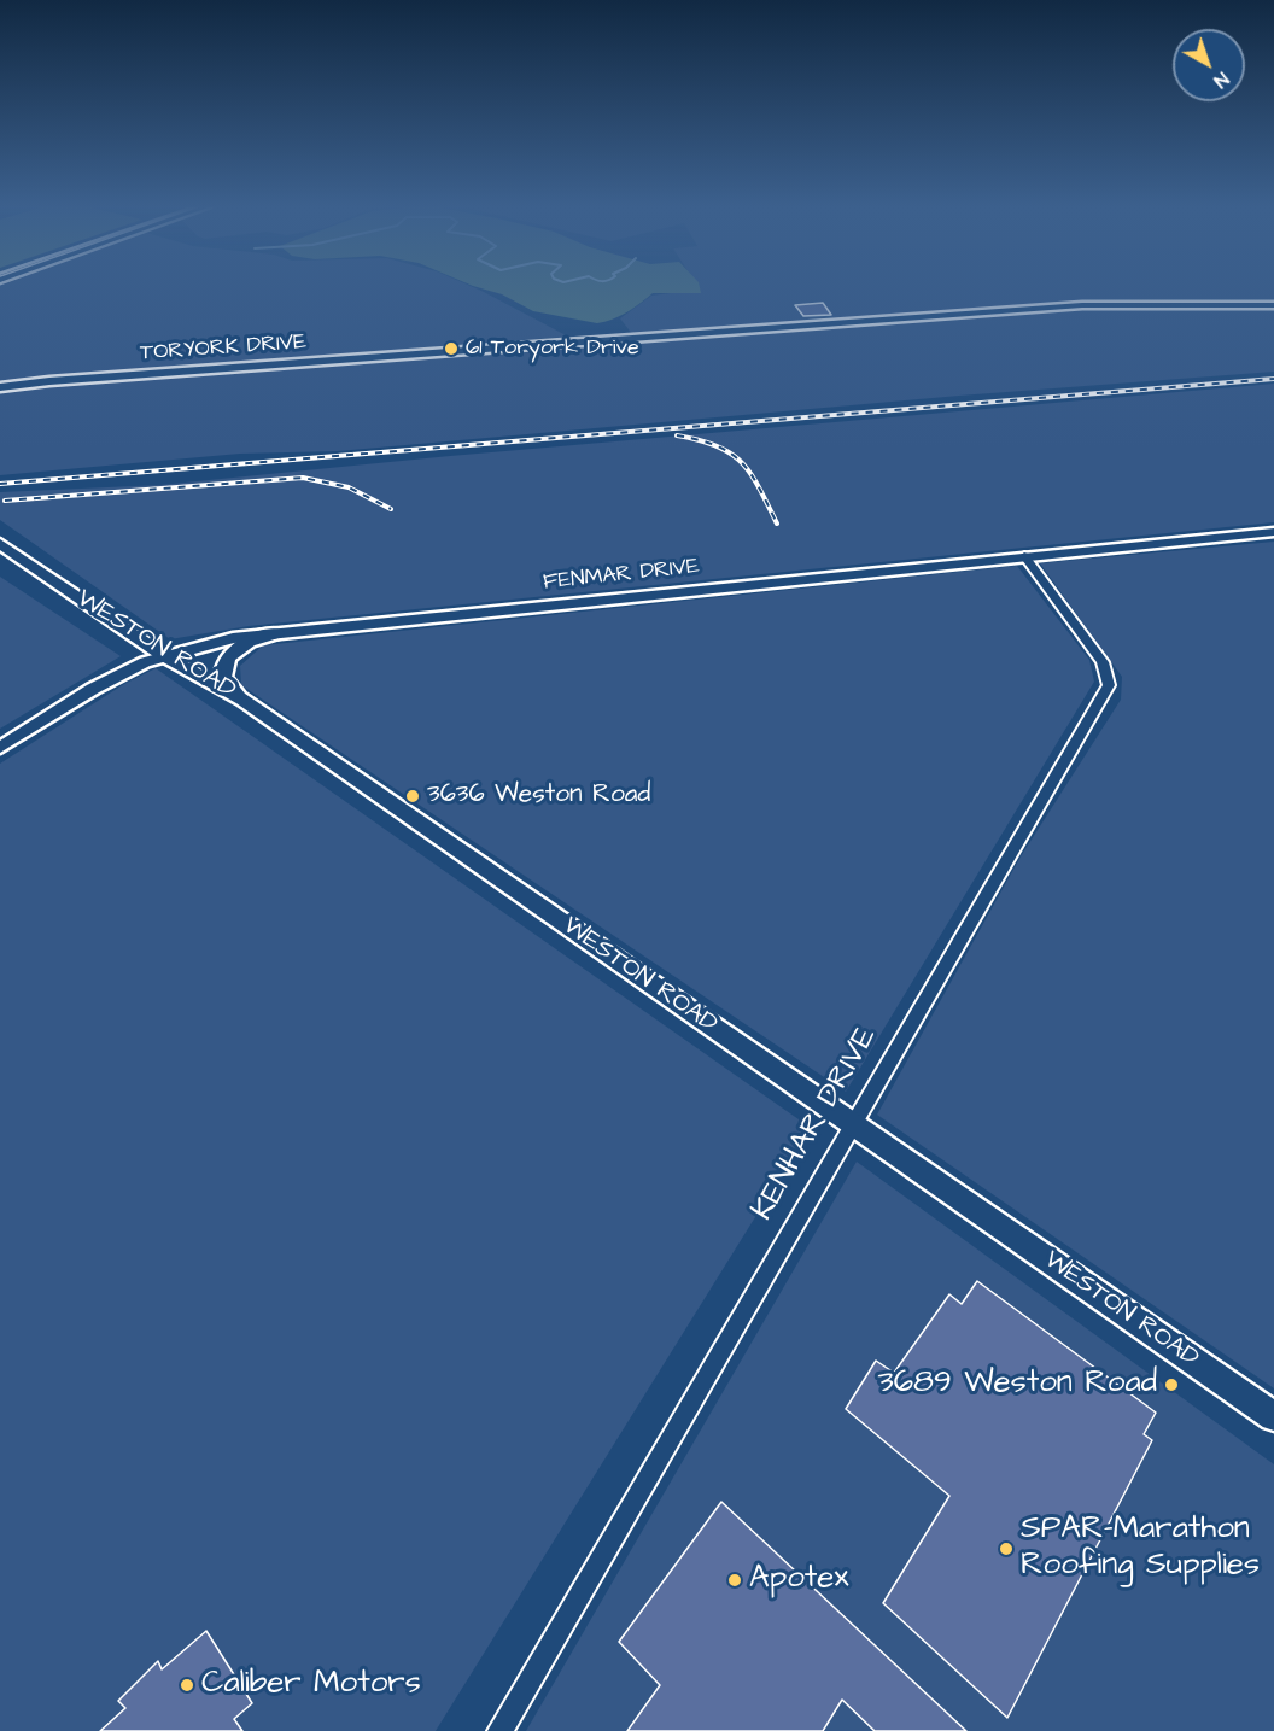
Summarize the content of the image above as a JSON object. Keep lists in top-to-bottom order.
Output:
{
  "streets": {
    "main road": ["WESTON ROAD"],
    "street": ["TORYORK DRIVE", "FENMAR DRIVE", "KENHAR DRIVE"]
  },
  "crossings": [
    ["FENMAR DRIVE", "WESTON ROAD"],
    ["FENMAR DRIVE", "KENHAR DRIVE"],
    ["WESTON ROAD", "KENHAR DRIVE"]
  ],
  "places": [
    "61 Toryork Drive",
    "3636 Weston Road",
    "3689 Weston Road",
    "SPAR-Marathon Roofing Supplies",
    "Apotex",
    "Caliber Motors"
  ],
  "north": "bottom right"
}
